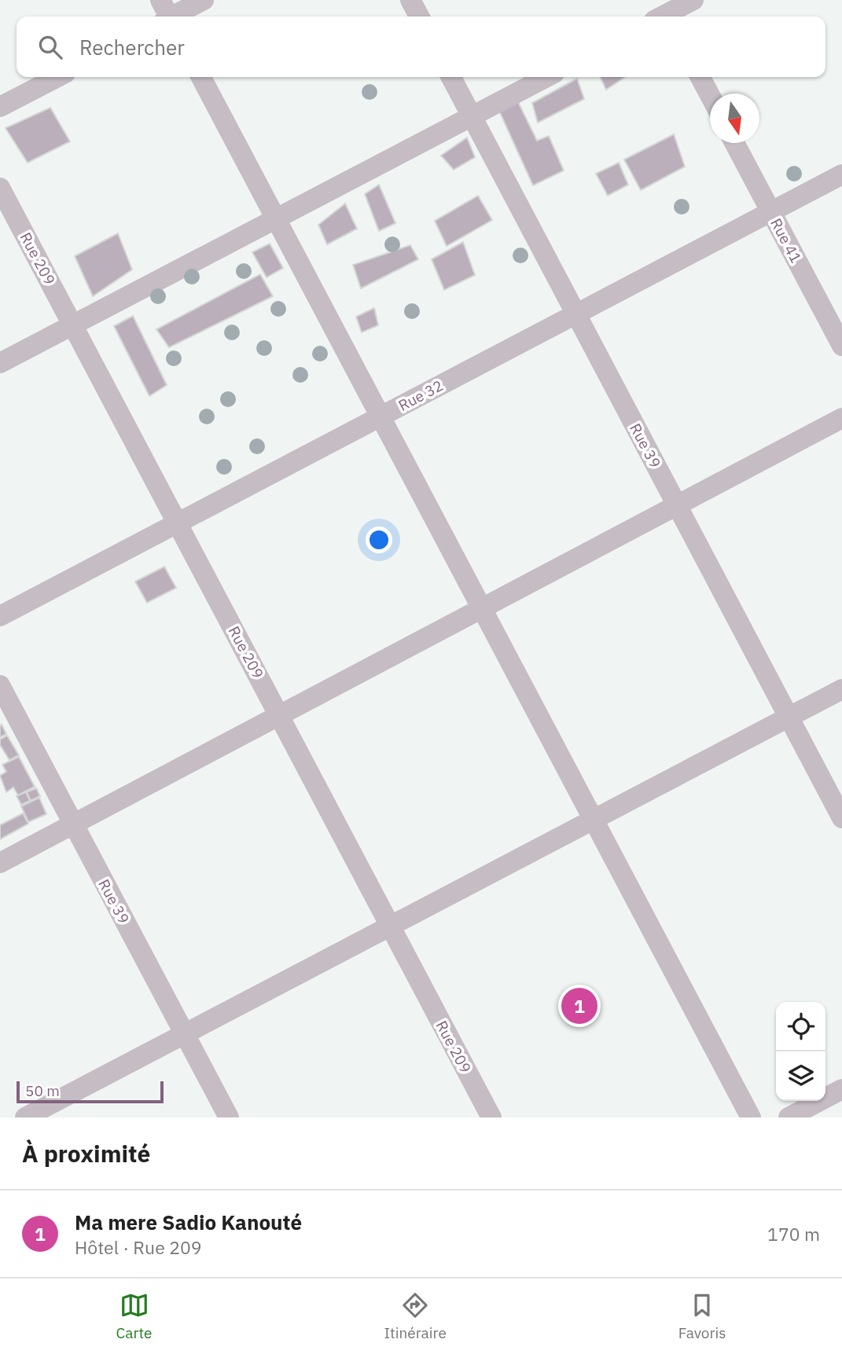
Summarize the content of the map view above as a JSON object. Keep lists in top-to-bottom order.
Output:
{
  "streets": {
    "street": [
      "Rue 41",
      "Rue 209",
      "Rue 32",
      "Rue 39"
    ]
  },
  "crossings": [
    ["Rue 41", "Rue 32"],
    ["Rue 209", "Rue 32"],
    ["Rue 32", "Rue 39"]
  ],
  "scale_bar": "50 m",
  "north": "bottom",
  "page": {
    "search": "Rechercher",
    "pins": "1",
    "scale": "50 m",
    "heading": "À proximité",
    "list": [
      {
        "mark": "1",
        "name": "Ma mere Sadio Kanouté",
        "note": "Hôtel · Rue 209",
        "value": "170 m"
      }
    ],
    "nav": ["Carte", "Itinéraire", "Favoris"]
  }
}
